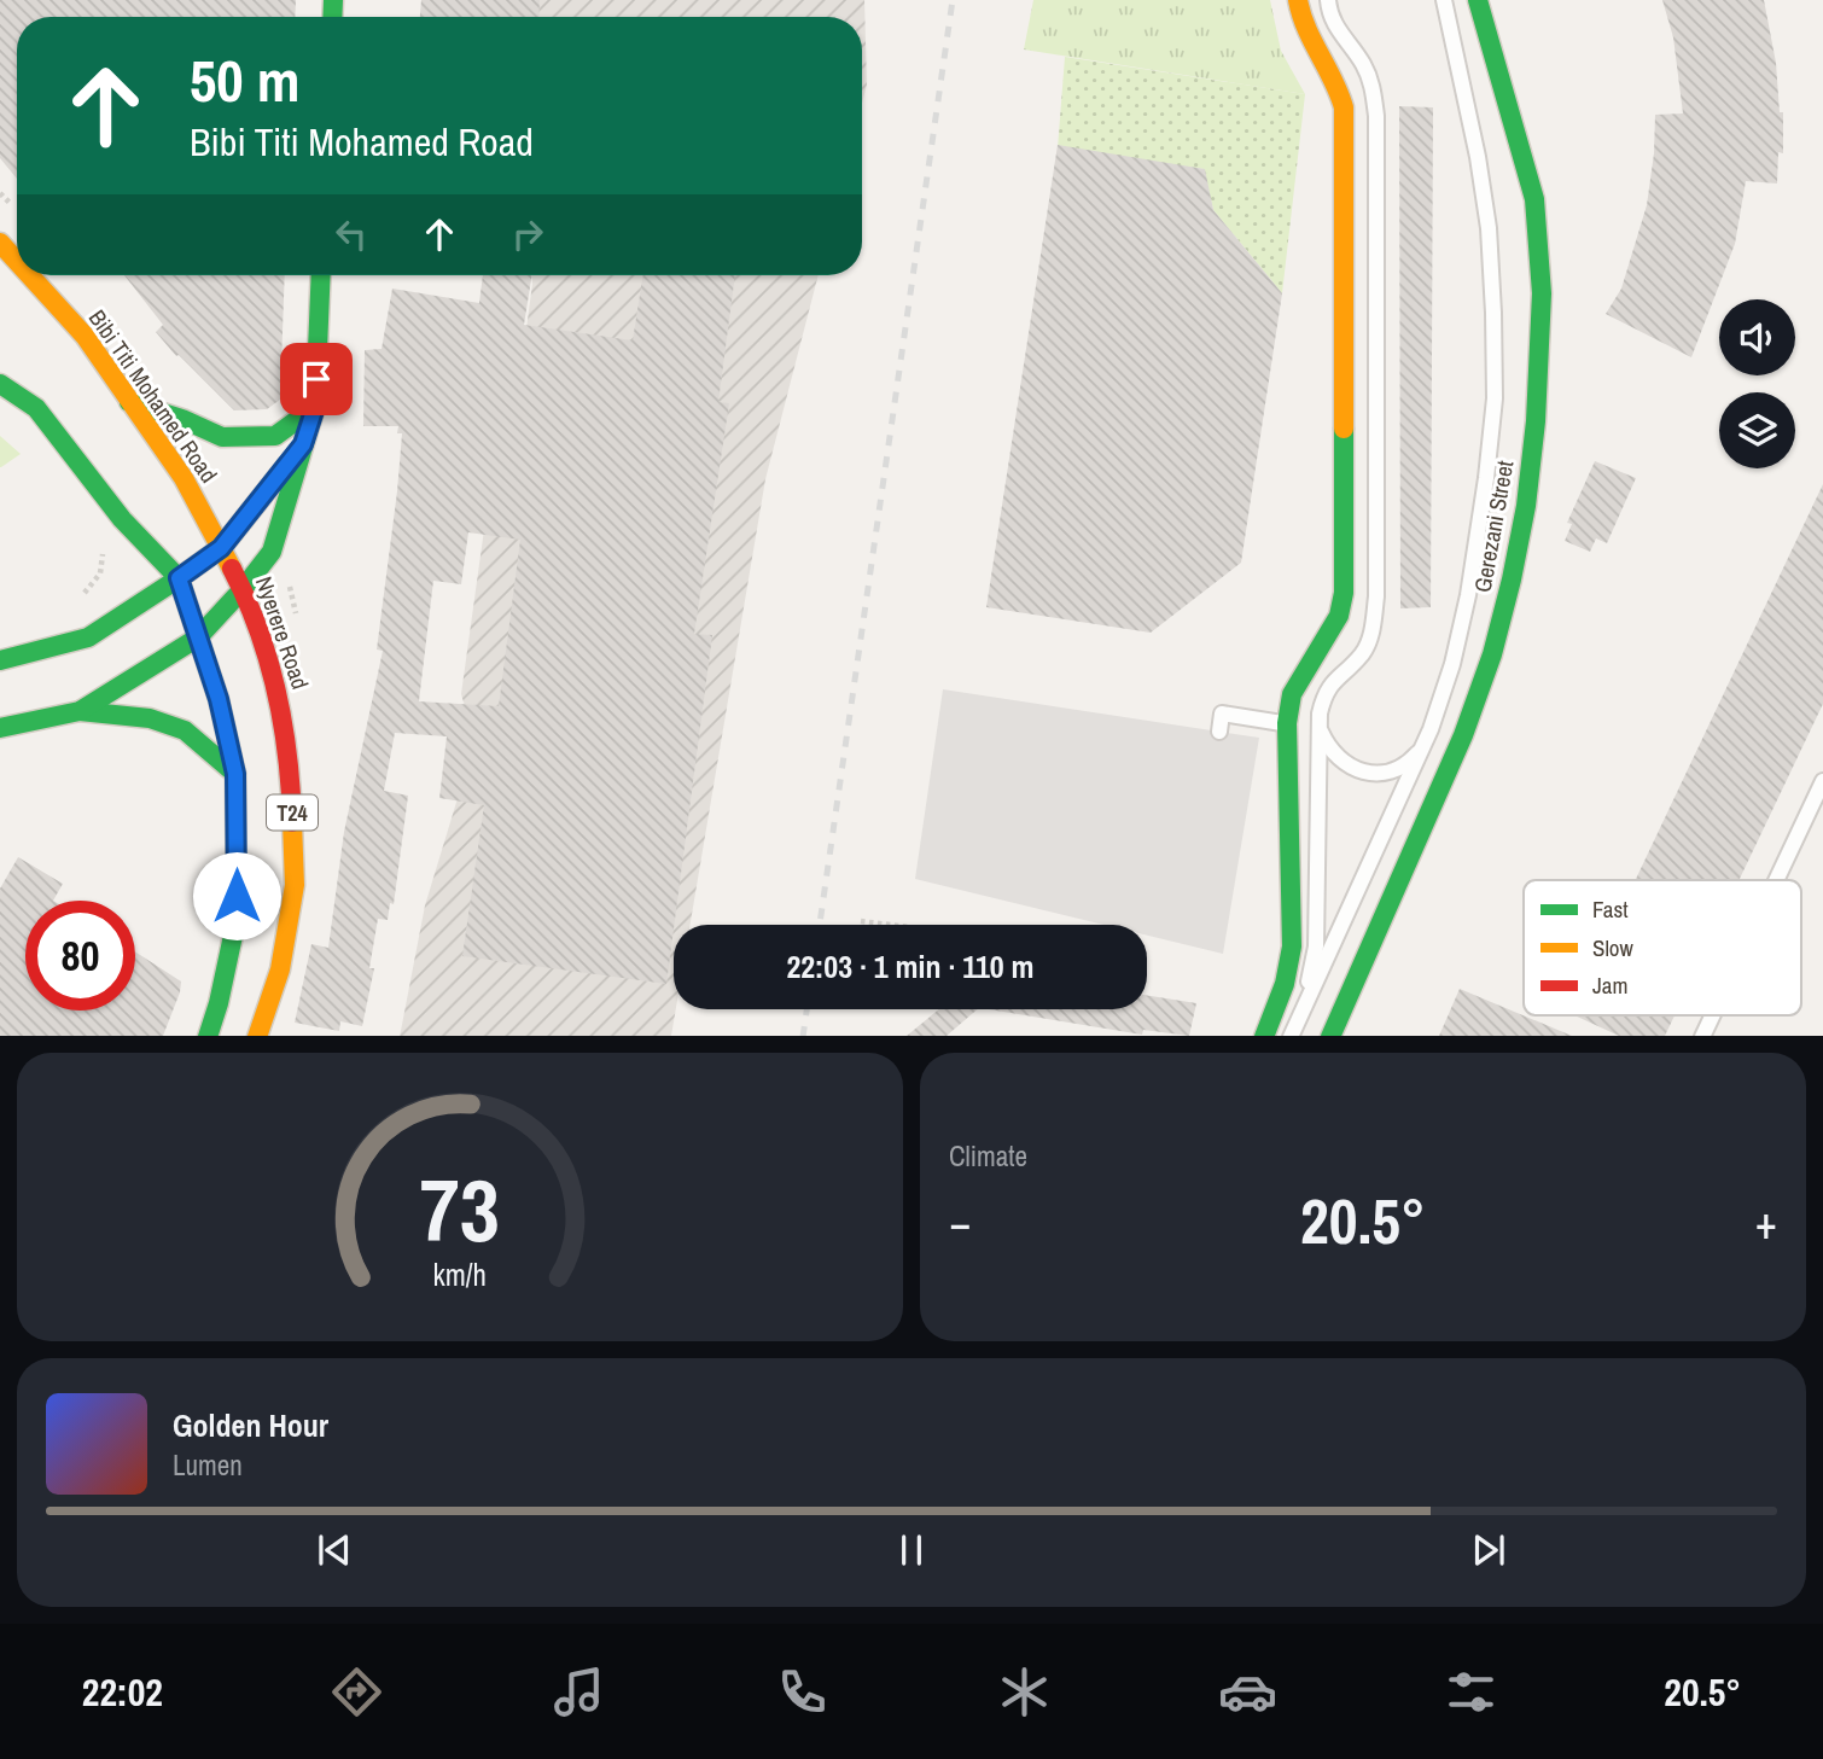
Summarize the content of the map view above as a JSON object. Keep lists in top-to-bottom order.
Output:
{
  "streets": {
    "main road": [
      "Bibi Titi Mohamed Road",
      "Gerezani Street",
      "Nyerere Road",
      "T24"
    ]
  },
  "crossings": [
    ["Bibi Titi Mohamed Road", "Nyerere Road"]
  ],
  "legend": ["Fast", "Slow", "Jam"],
  "page": {
    "turn": ["50 m", "Bibi Titi Mohamed Road"],
    "limit": "80",
    "trip": "22:03 · 1 min · 110 m",
    "tile": "Climate",
    "heat": ["−", "20.5°", "+"],
    "song": ["Golden Hour", "Lumen"],
    "tabs": ["22:02", "20.5°"],
    "gauge": ["73", "km/h"]
  }
}
